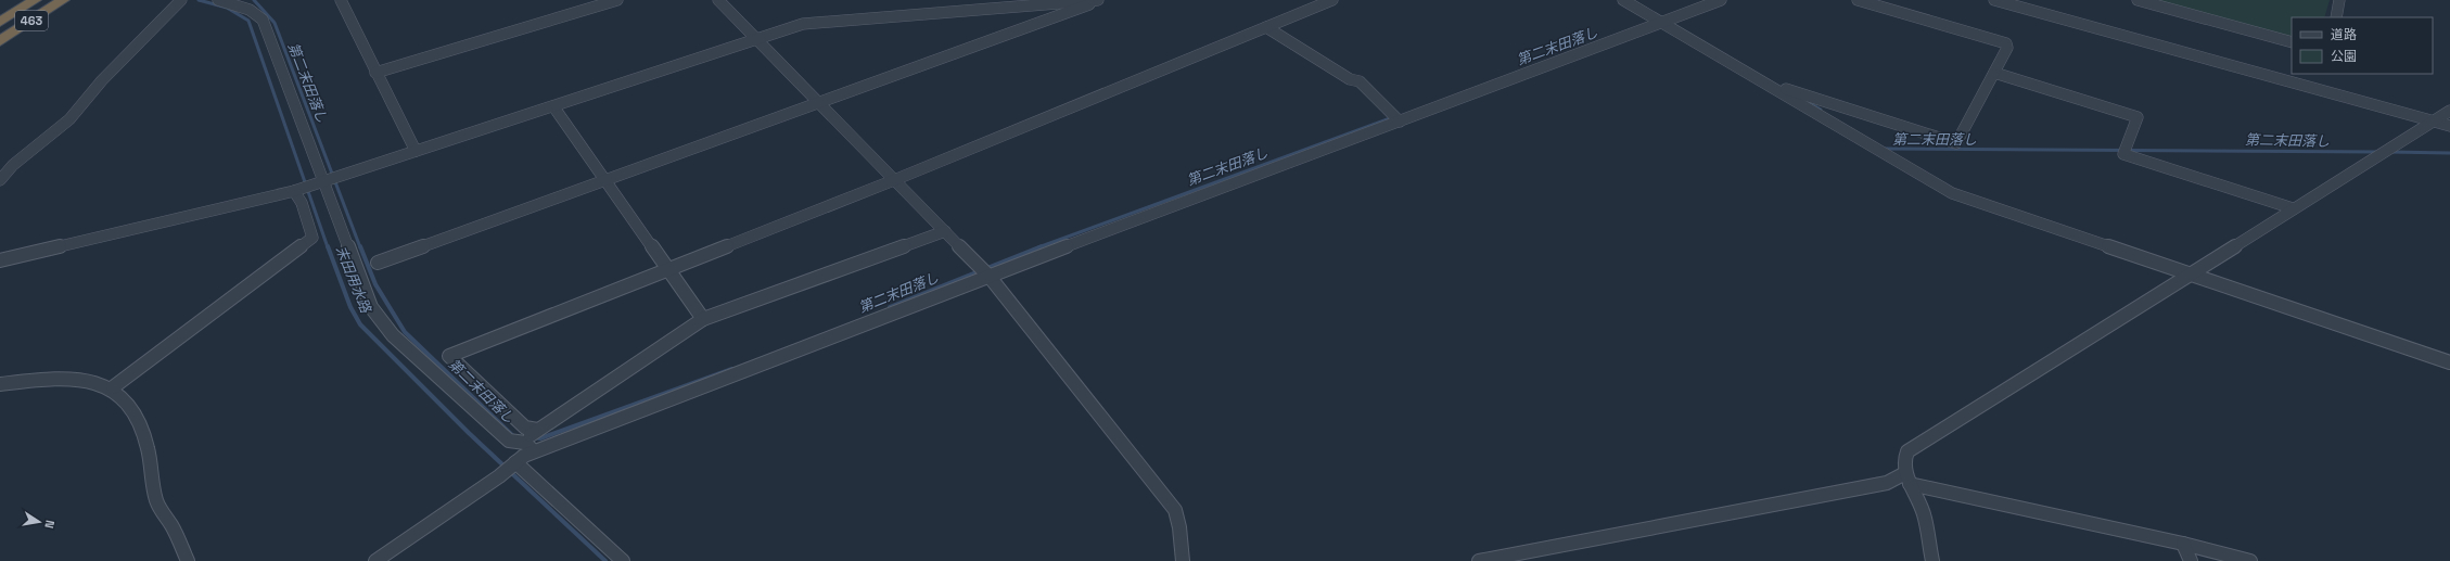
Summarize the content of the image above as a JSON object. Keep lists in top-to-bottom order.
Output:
{
  "streets": {
    "highway": ["463"]
  },
  "water": ["第二末田落し", "末田用水路"],
  "legend": ["道路", "公園"],
  "north": "right"
}
